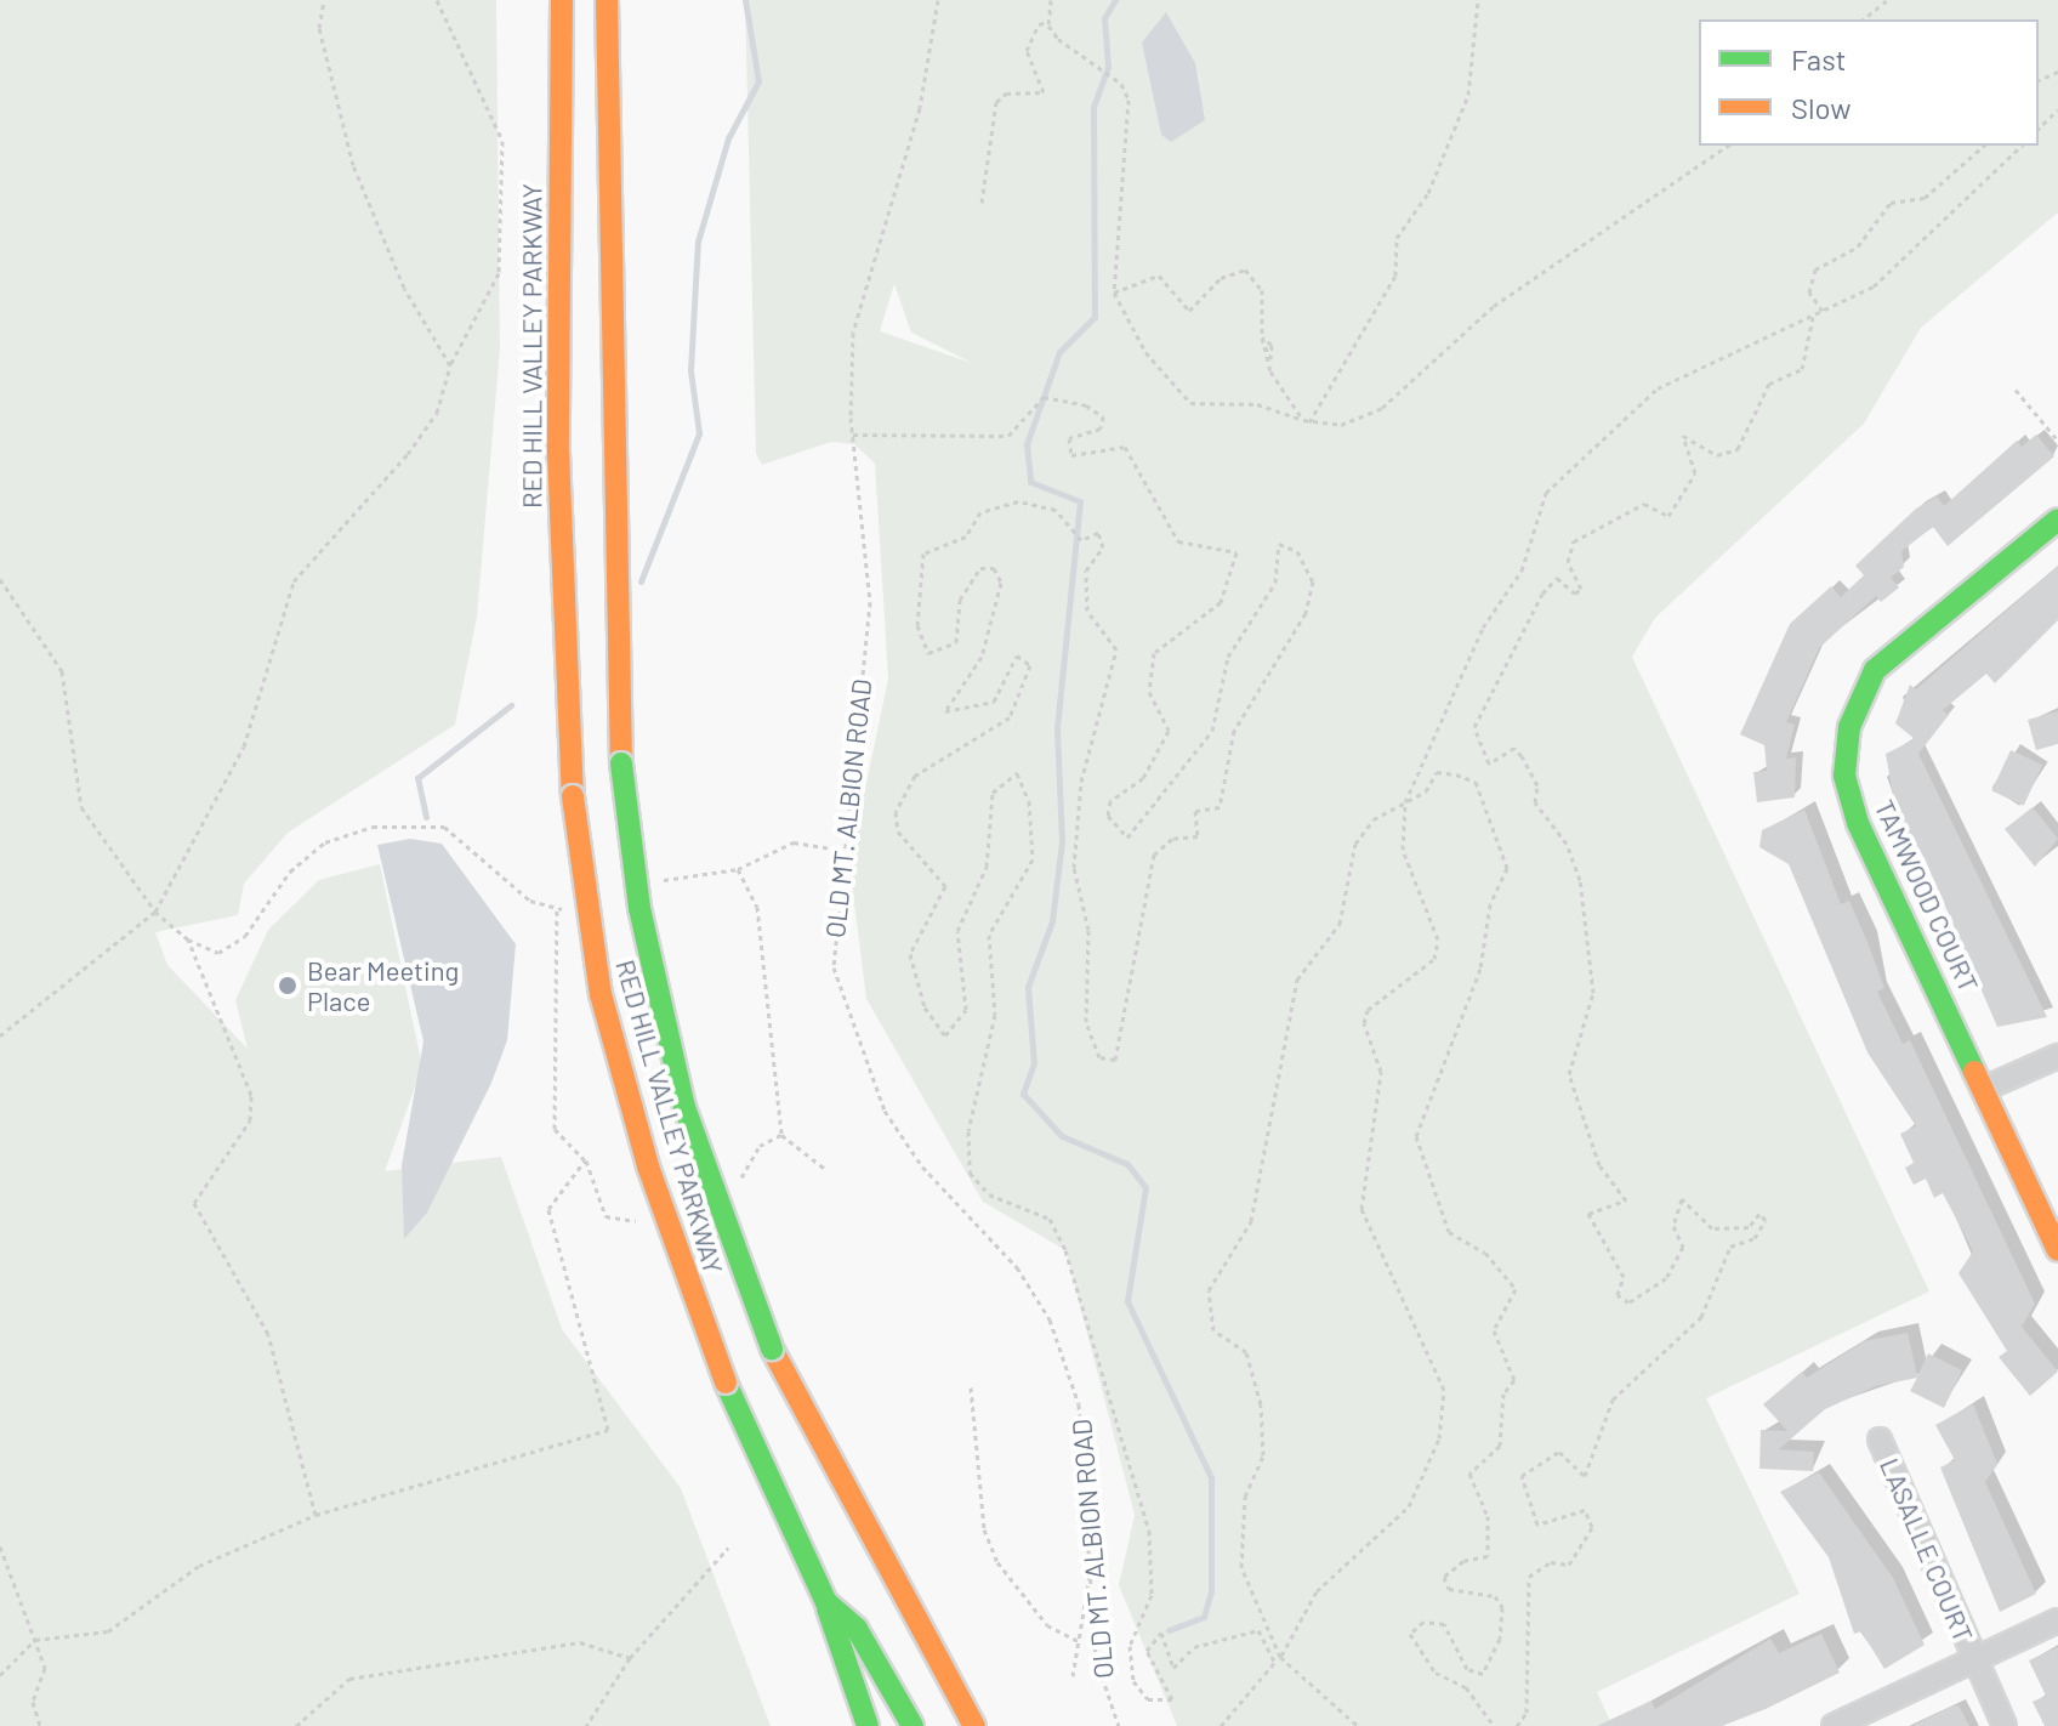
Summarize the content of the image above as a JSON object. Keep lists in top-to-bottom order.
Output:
{
  "streets": {
    "main road": ["RED HILL VALLEY PARKWAY", "TAMWOOD COURT"],
    "street": ["LASALLE COURT"],
    "path": ["OLD MT. ALBION ROAD"]
  },
  "places": ["Bear Meeting Place"],
  "legend": ["Fast", "Slow"]
}
